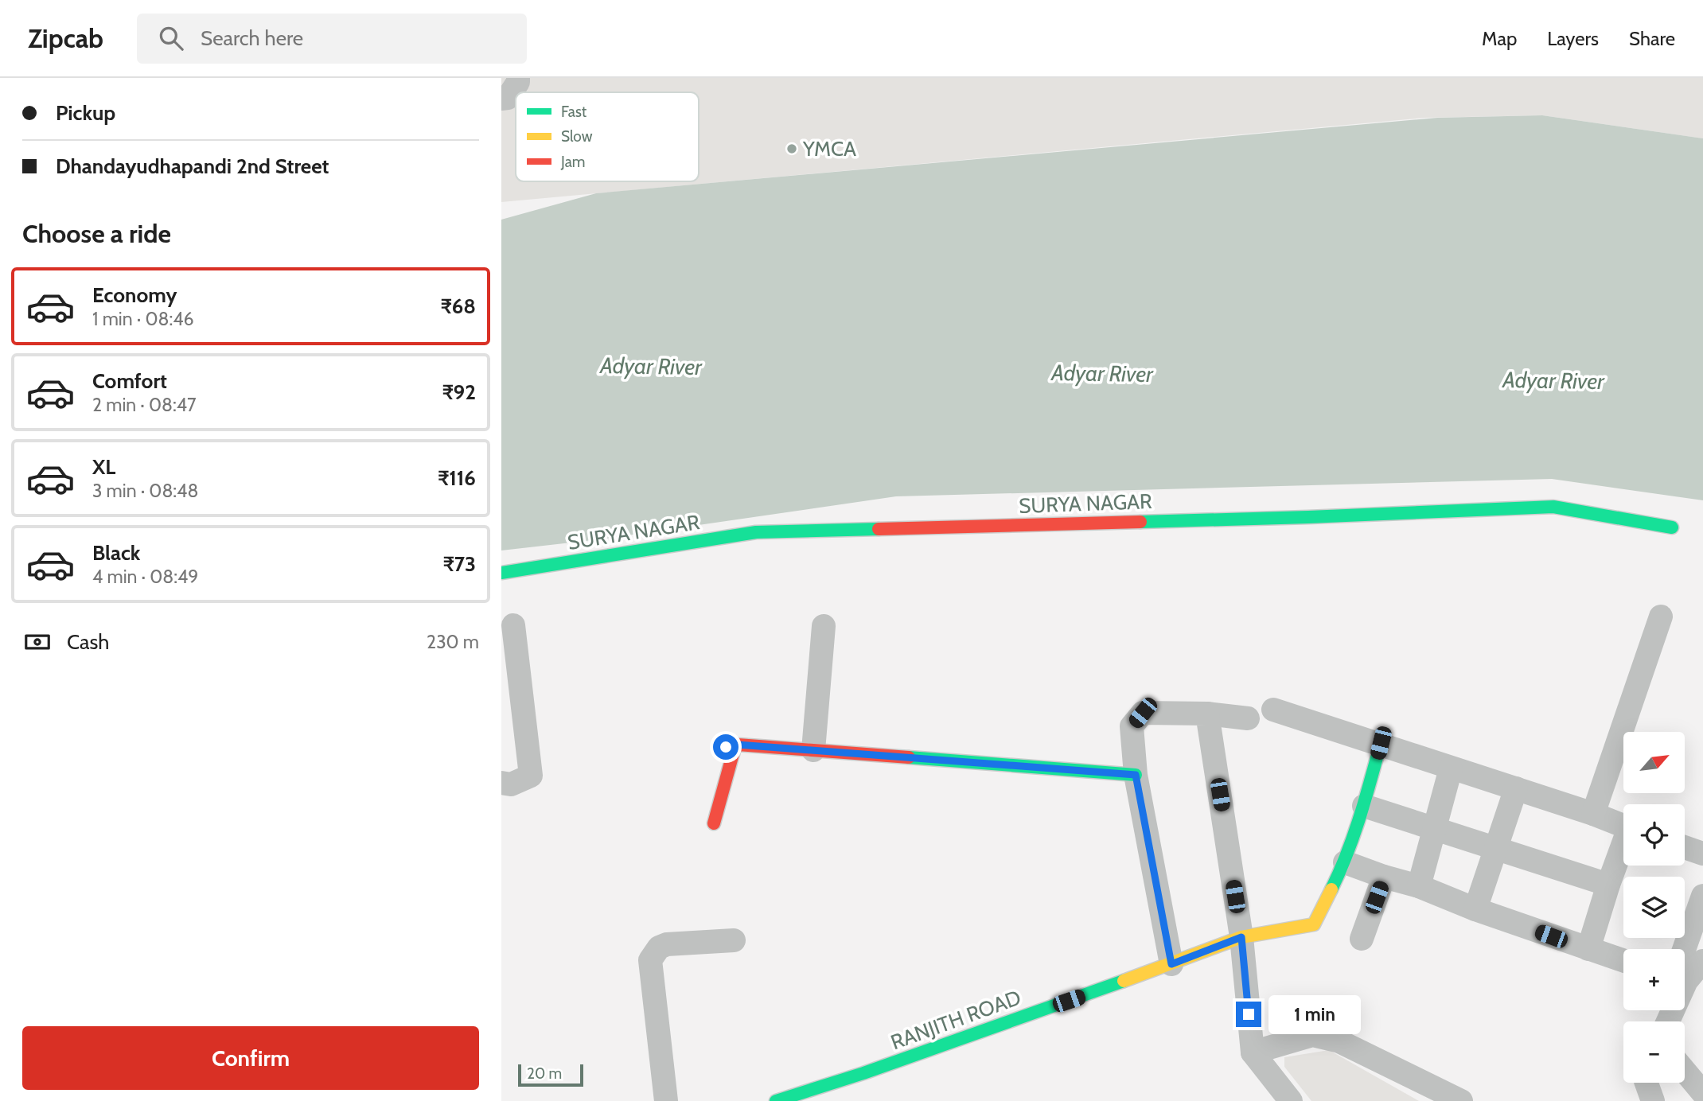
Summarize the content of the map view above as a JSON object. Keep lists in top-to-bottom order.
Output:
{
  "streets": {
    "street": ["SURYA NAGAR", "RANJITH ROAD"]
  },
  "water": ["Adyar River"],
  "places": ["YMCA"],
  "legend": ["Fast", "Slow", "Jam"],
  "scale_bar": "20 m",
  "north": "top right",
  "page": {
    "header": "Zipcab",
    "search": "Search here",
    "nav": ["Map", "Layers", "Share"],
    "banner": ["Pickup", "Dhandayudhapandi 2nd Street"],
    "heading": "Choose a ride",
    "list": [
      {
        "name": "Economy",
        "note": "1 min · 08:46",
        "value": "₹68"
      },
      {
        "name": "Comfort",
        "note": "2 min · 08:47",
        "value": "₹92"
      },
      {
        "name": "XL",
        "note": "3 min · 08:48",
        "value": "₹116"
      },
      {
        "name": "Black",
        "note": "4 min · 08:49",
        "value": "₹73"
      }
    ],
    "pay": ["Cash", "230 m"],
    "map_buttons": ["+", "−"],
    "bubble": "1 min",
    "buttons": "Confirm",
    "scale": "20 m"
  }
}
